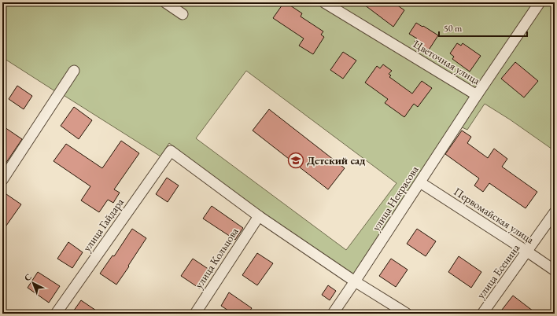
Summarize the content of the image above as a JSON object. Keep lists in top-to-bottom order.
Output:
{
  "streets": {
    "street": [
      "Цветочная улица",
      "улица Некрасова",
      "Первомайская улица",
      "улица Гайдара",
      "улица Кольцова",
      "улица Есенина"
    ]
  },
  "crossings": [
    ["Цветочная улица", "улица Некрасова"],
    ["улица Некрасова", "Первомайская улица"],
    ["Первомайская улица", "улица Есенина"],
    ["улица Гайдара", "улица Кольцова"]
  ],
  "places": {
    "school or university": ["Детский сад"]
  },
  "scale_bar": "50 m",
  "north": "top left"
}
